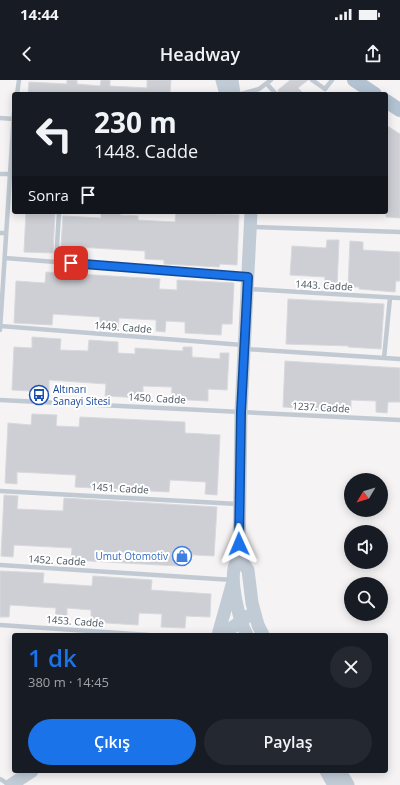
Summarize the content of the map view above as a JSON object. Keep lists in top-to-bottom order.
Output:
{
  "streets": {
    "lane": [
      "1443. Cadde",
      "1449. Cadde",
      "1450. Cadde",
      "1237. Cadde",
      "1451. Cadde",
      "1452. Cadde",
      "1453. Cadde"
    ]
  },
  "crossings": [
    ["1450. Cadde", "1237. Cadde"]
  ],
  "places": {
    "bus stop": ["Altınarı Sanayi Sitesi"],
    "shop": ["Umut Otomotiv"]
  },
  "north": "bottom left",
  "page": {
    "status": "14:44",
    "header": "Headway",
    "turn": ["230 m", "1448. Cadde"],
    "then": "Sonra",
    "heading": ["1 dk", "380 m · 14:45"],
    "buttons": ["Çıkış", "Paylaş"]
  }
}
